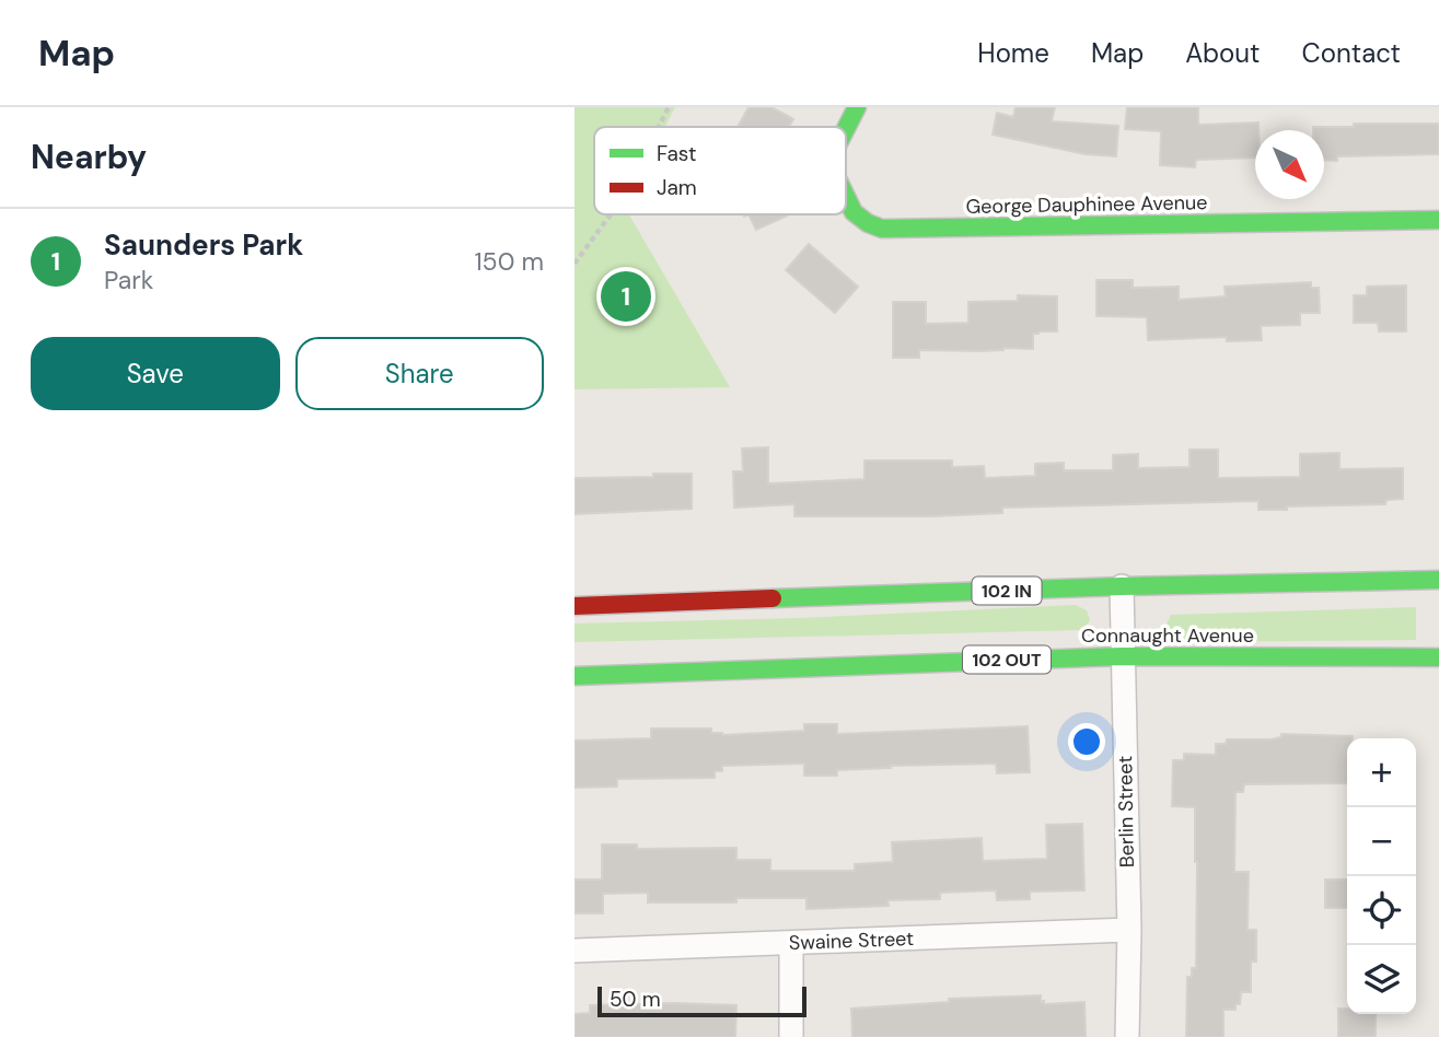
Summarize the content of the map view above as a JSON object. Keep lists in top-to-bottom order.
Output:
{
  "streets": {
    "main road": [
      "George Dauphinee Avenue",
      "102 IN",
      "Connaught Avenue",
      "102 OUT"
    ],
    "street": ["Berlin Street", "Swaine Street"]
  },
  "crossings": [
    ["102 IN", "Berlin Street"],
    ["Connaught Avenue", "Berlin Street"],
    ["Berlin Street", "Swaine Street"]
  ],
  "legend": ["Fast", "Jam"],
  "scale_bar": "50 m",
  "north": "bottom right",
  "page": {
    "header": "Map",
    "nav": [
      "Home",
      "Map",
      "About",
      "Contact"
    ],
    "heading": "Nearby",
    "list": [
      {
        "mark": "1",
        "name": "Saunders Park",
        "note": "Park",
        "value": "150 m"
      }
    ],
    "pins": "1",
    "buttons": ["Save", "Share"],
    "map_buttons": ["+", "−"],
    "scale": "50 m"
  }
}
